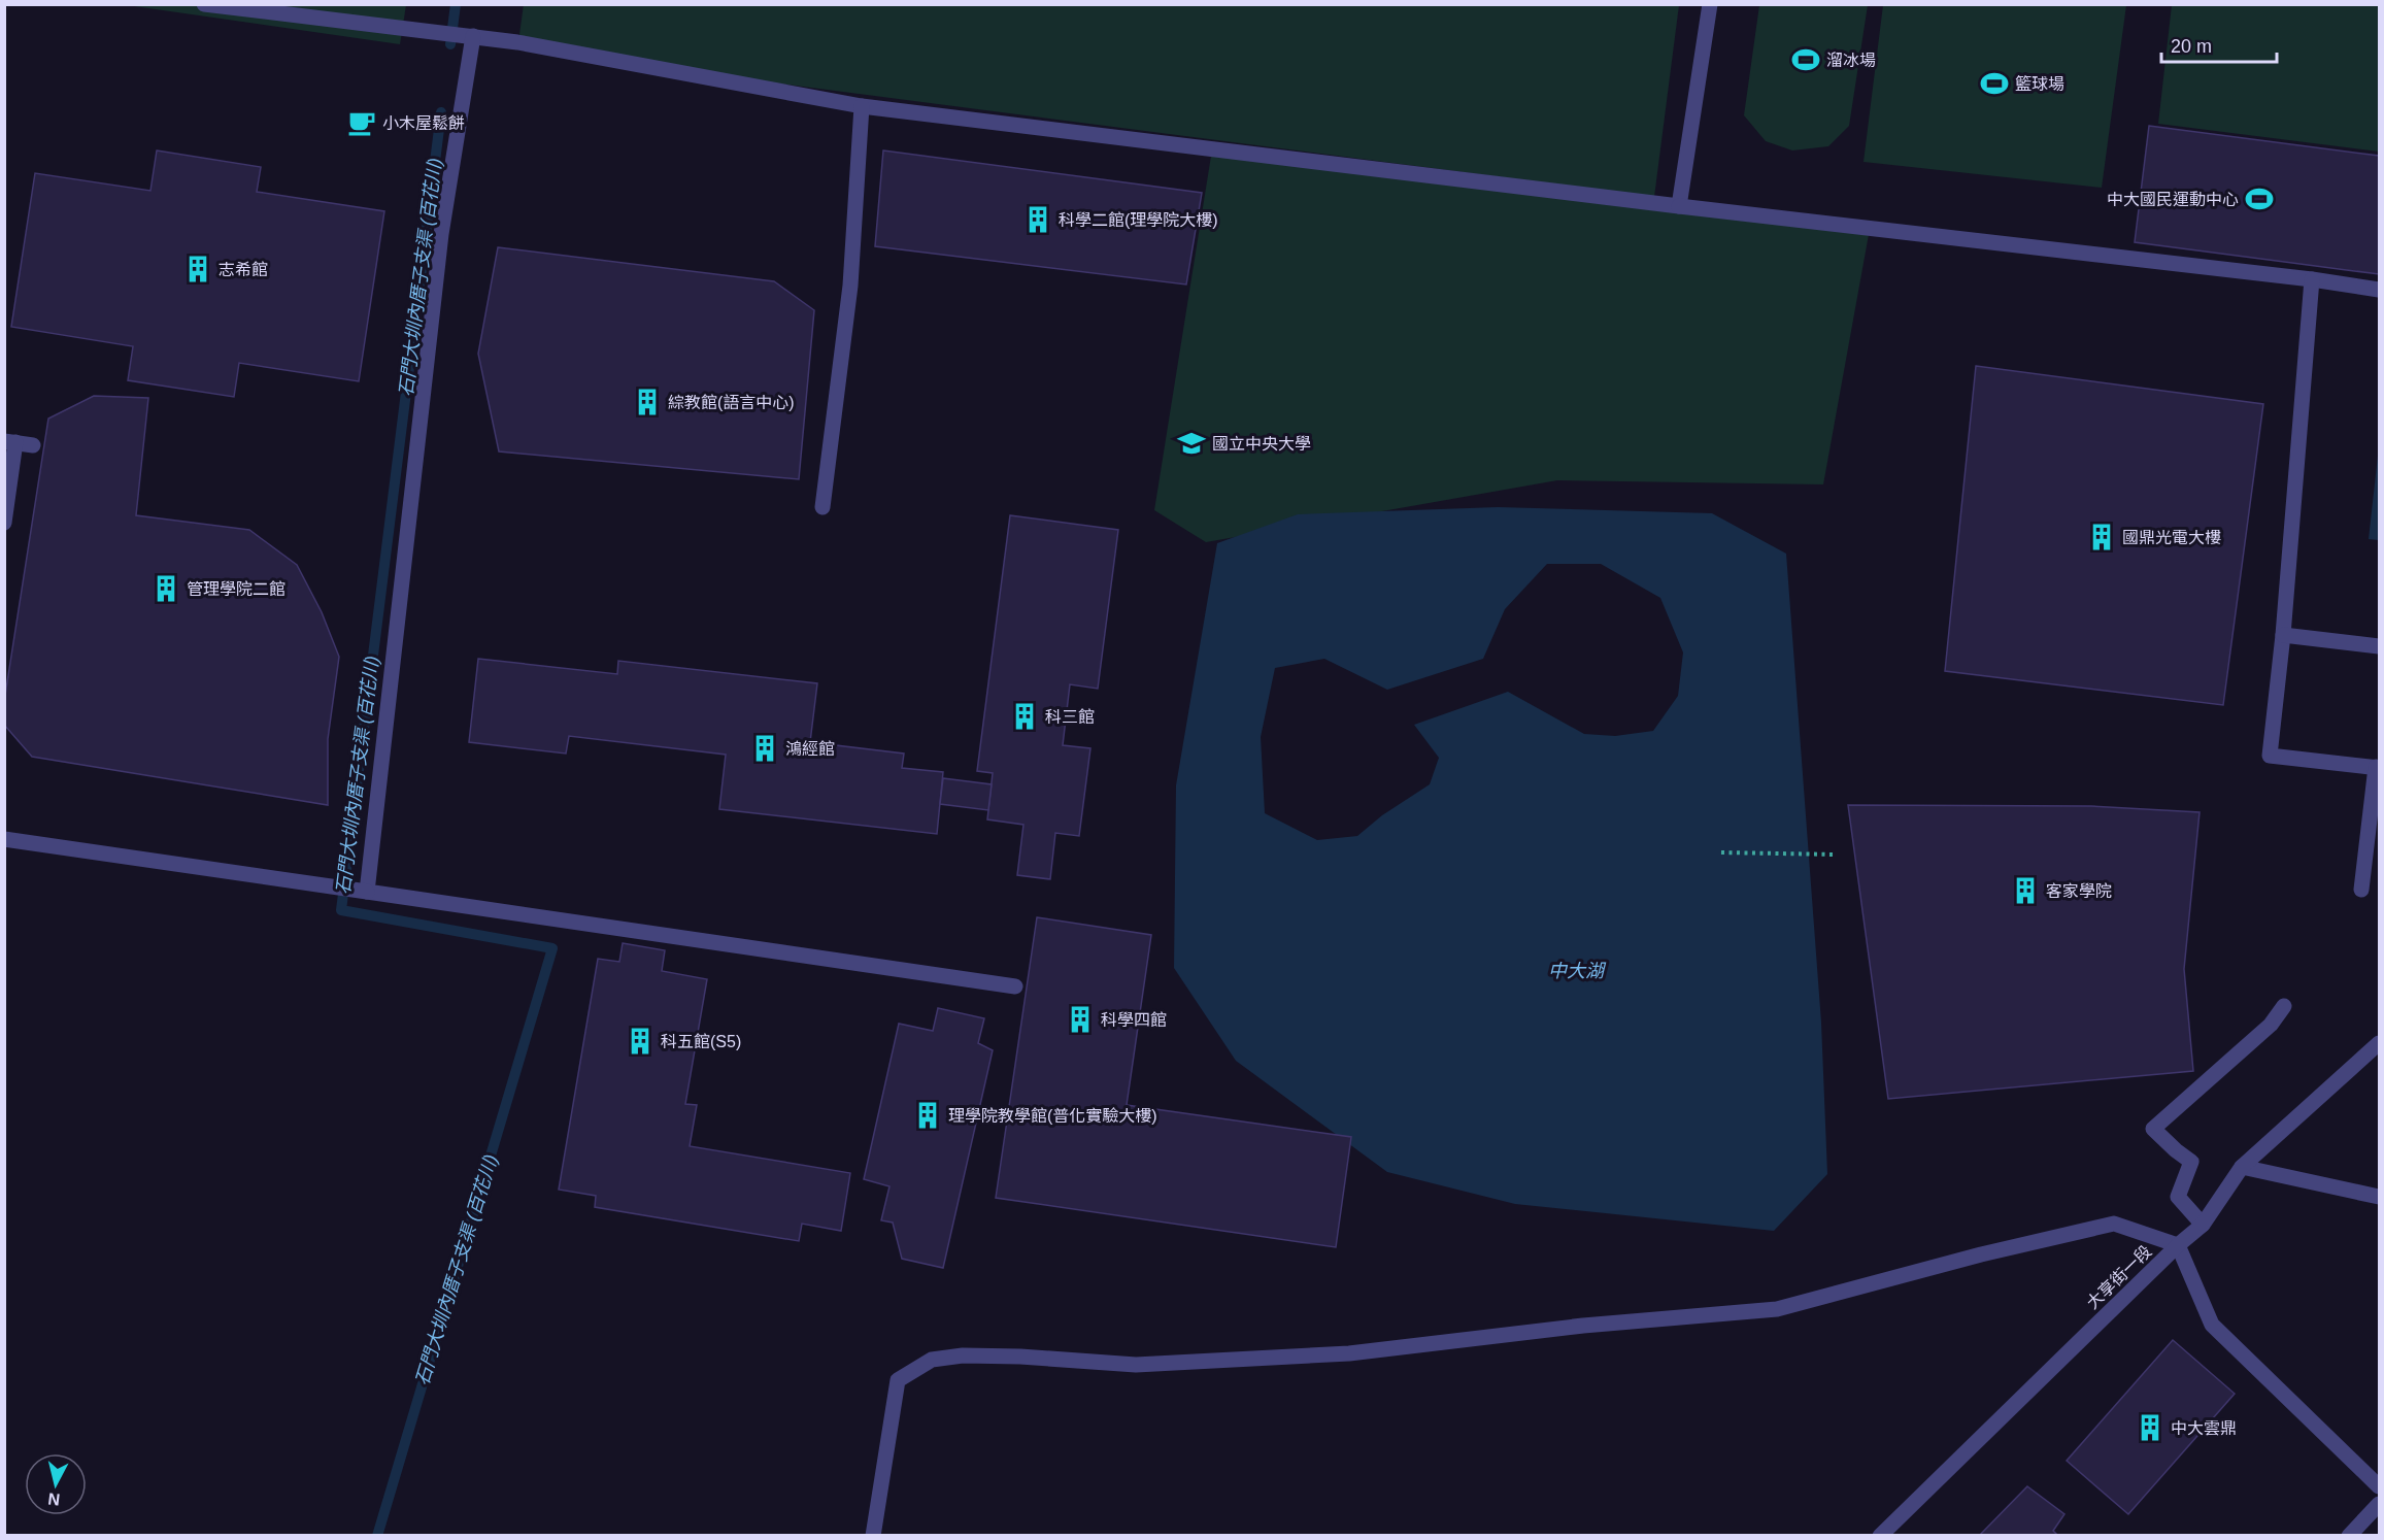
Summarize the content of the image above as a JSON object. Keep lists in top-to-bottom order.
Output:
{
  "streets": {
    "street": ["大享街一段"]
  },
  "water": ["石門大圳內厝子支渠 (百花川)", "中大湖"],
  "places": {
    "sports": ["溜冰場", "籃球場", "中大國民運動中心"],
    "cafe": ["小木屋鬆餅"],
    "building": [
      "科學二館(理學院大樓)",
      "志希館",
      "綜教館(語言中心)",
      "國鼎光電大樓",
      "管理學院二館",
      "科三館",
      "鴻經館",
      "客家學院",
      "科學四館",
      "科五館(S5)",
      "理學院教學館(普化實驗大樓)",
      "中大雲鼎"
    ],
    "school or university": ["國立中央大學"]
  },
  "scale_bar": "20 m",
  "north": "bottom"
}
